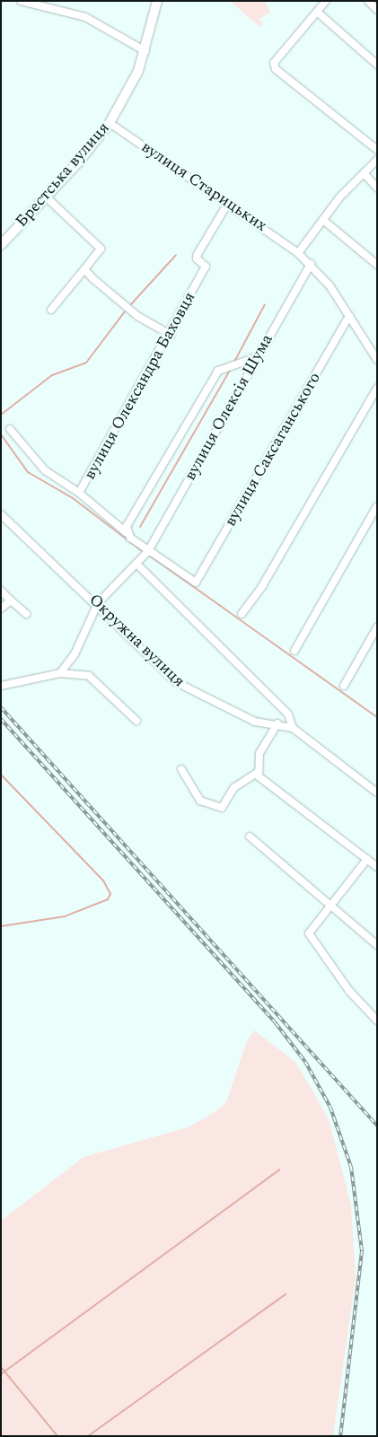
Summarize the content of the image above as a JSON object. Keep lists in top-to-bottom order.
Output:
{
  "streets": {
    "main road": ["Брестська вулиця"],
    "street": [
      "вулиця Старицьких",
      "вулиця Олександра Баховця",
      "вулиця Олексія Шума",
      "вулиця Саксаганського",
      "Окружна вулиця"
    ]
  },
  "crossings": [
    ["Брестська вулиця", "вулиця Старицьких"],
    ["вулиця Старицьких", "вулиця Олександра Баховця"],
    ["вулиця Старицьких", "вулиця Олексія Шума"],
    ["вулиця Старицьких", "вулиця Саксаганського"],
    ["вулиця Олексія Шума", "вулиця Саксаганського"],
    ["вулиця Олексія Шума", "Окружна вулиця"]
  ]
}
